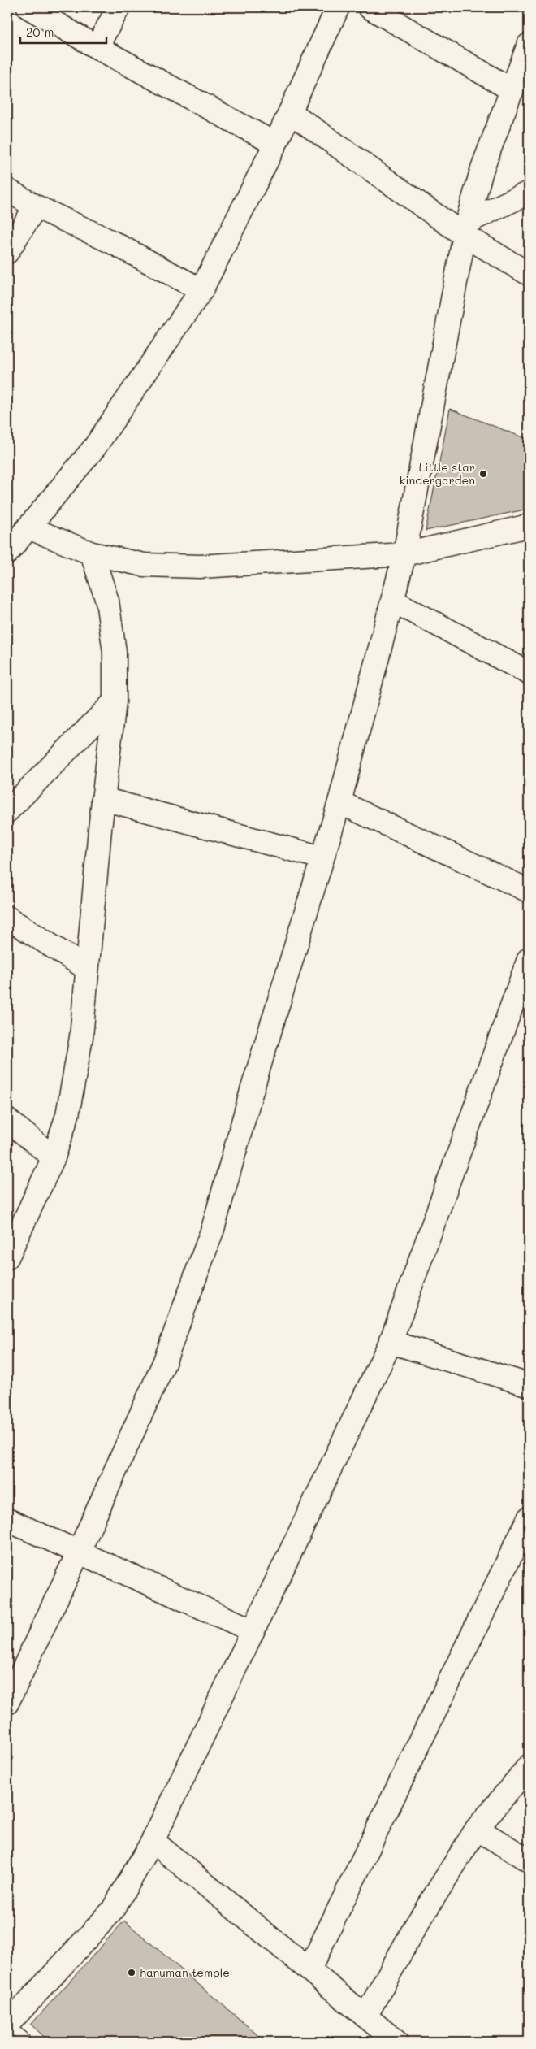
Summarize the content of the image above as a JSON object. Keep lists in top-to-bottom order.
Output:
{
  "places": ["Little star kindergarden", "hanuman temple"],
  "scale_bar": "20 m"
}
